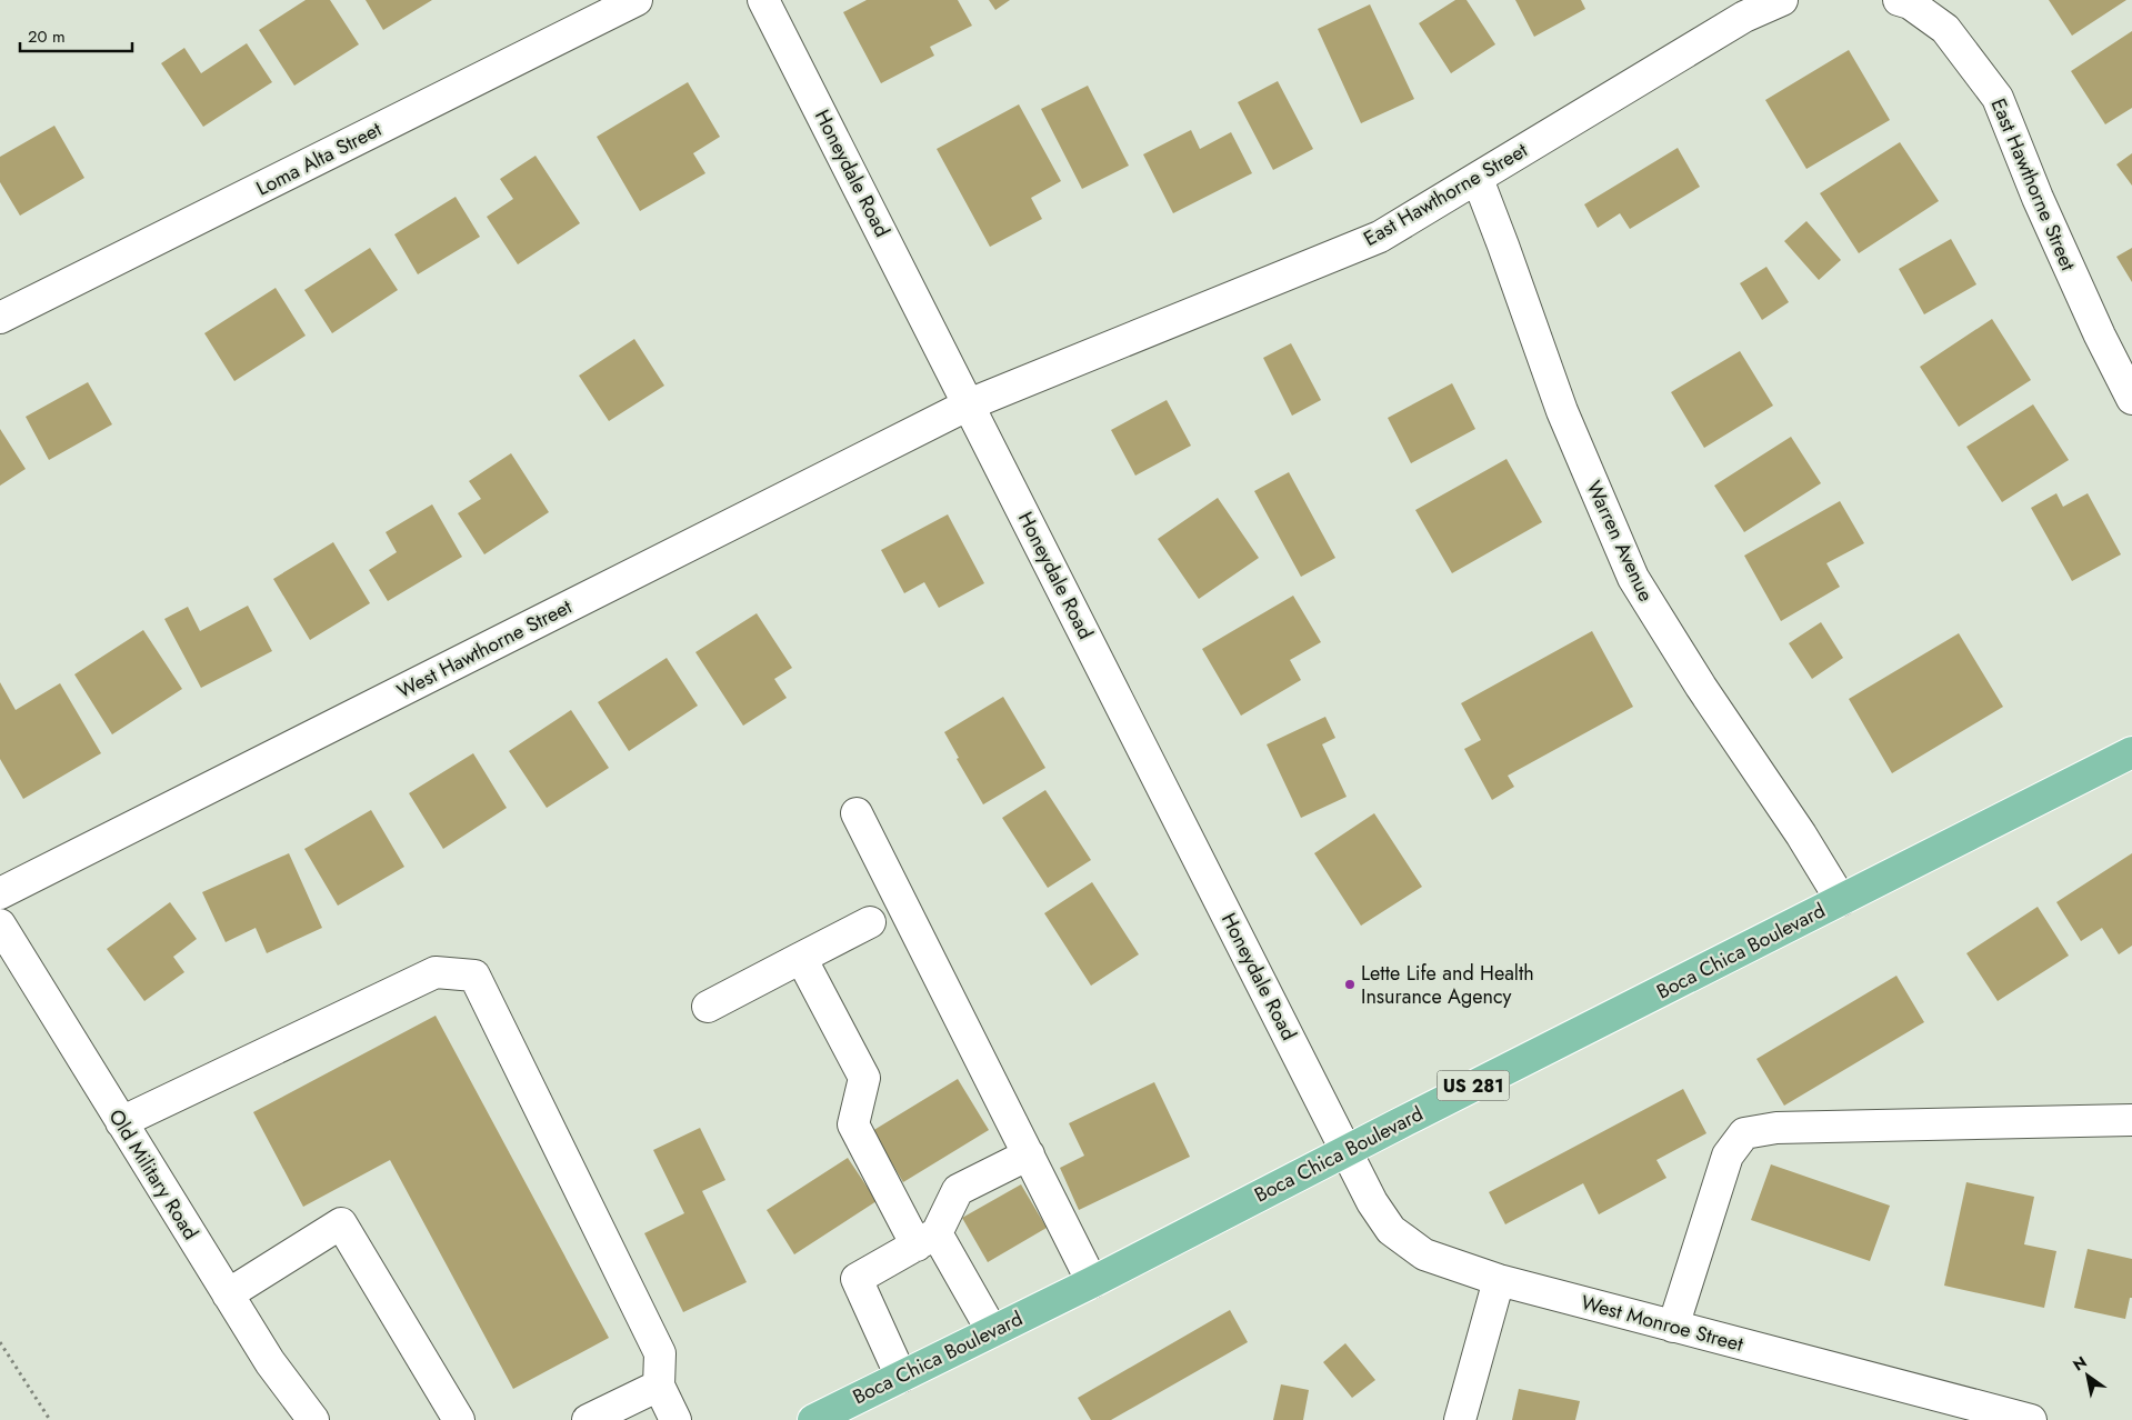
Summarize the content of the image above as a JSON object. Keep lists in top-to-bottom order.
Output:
{
  "streets": {
    "main road": ["Boca Chica Boulevard", "US 281"],
    "street": [
      "Loma Alta Street",
      "Honeydale Road",
      "East Hawthorne Street",
      "Warren Avenue",
      "West Hawthorne Street",
      "Old Military Road",
      "West Monroe Street"
    ]
  },
  "crossings": [
    ["Honeydale Road", "East Hawthorne Street"],
    ["Honeydale Road", "West Hawthorne Street"],
    ["Honeydale Road", "Boca Chica Boulevard"],
    ["Honeydale Road", "West Monroe Street"],
    ["East Hawthorne Street", "Warren Avenue"],
    ["East Hawthorne Street", "West Hawthorne Street"],
    ["Warren Avenue", "Boca Chica Boulevard"],
    ["Boca Chica Boulevard", "West Monroe Street"]
  ],
  "places": ["Lette Life and Health Insurance Agency"],
  "scale_bar": "20 m",
  "north": "top left"
}
